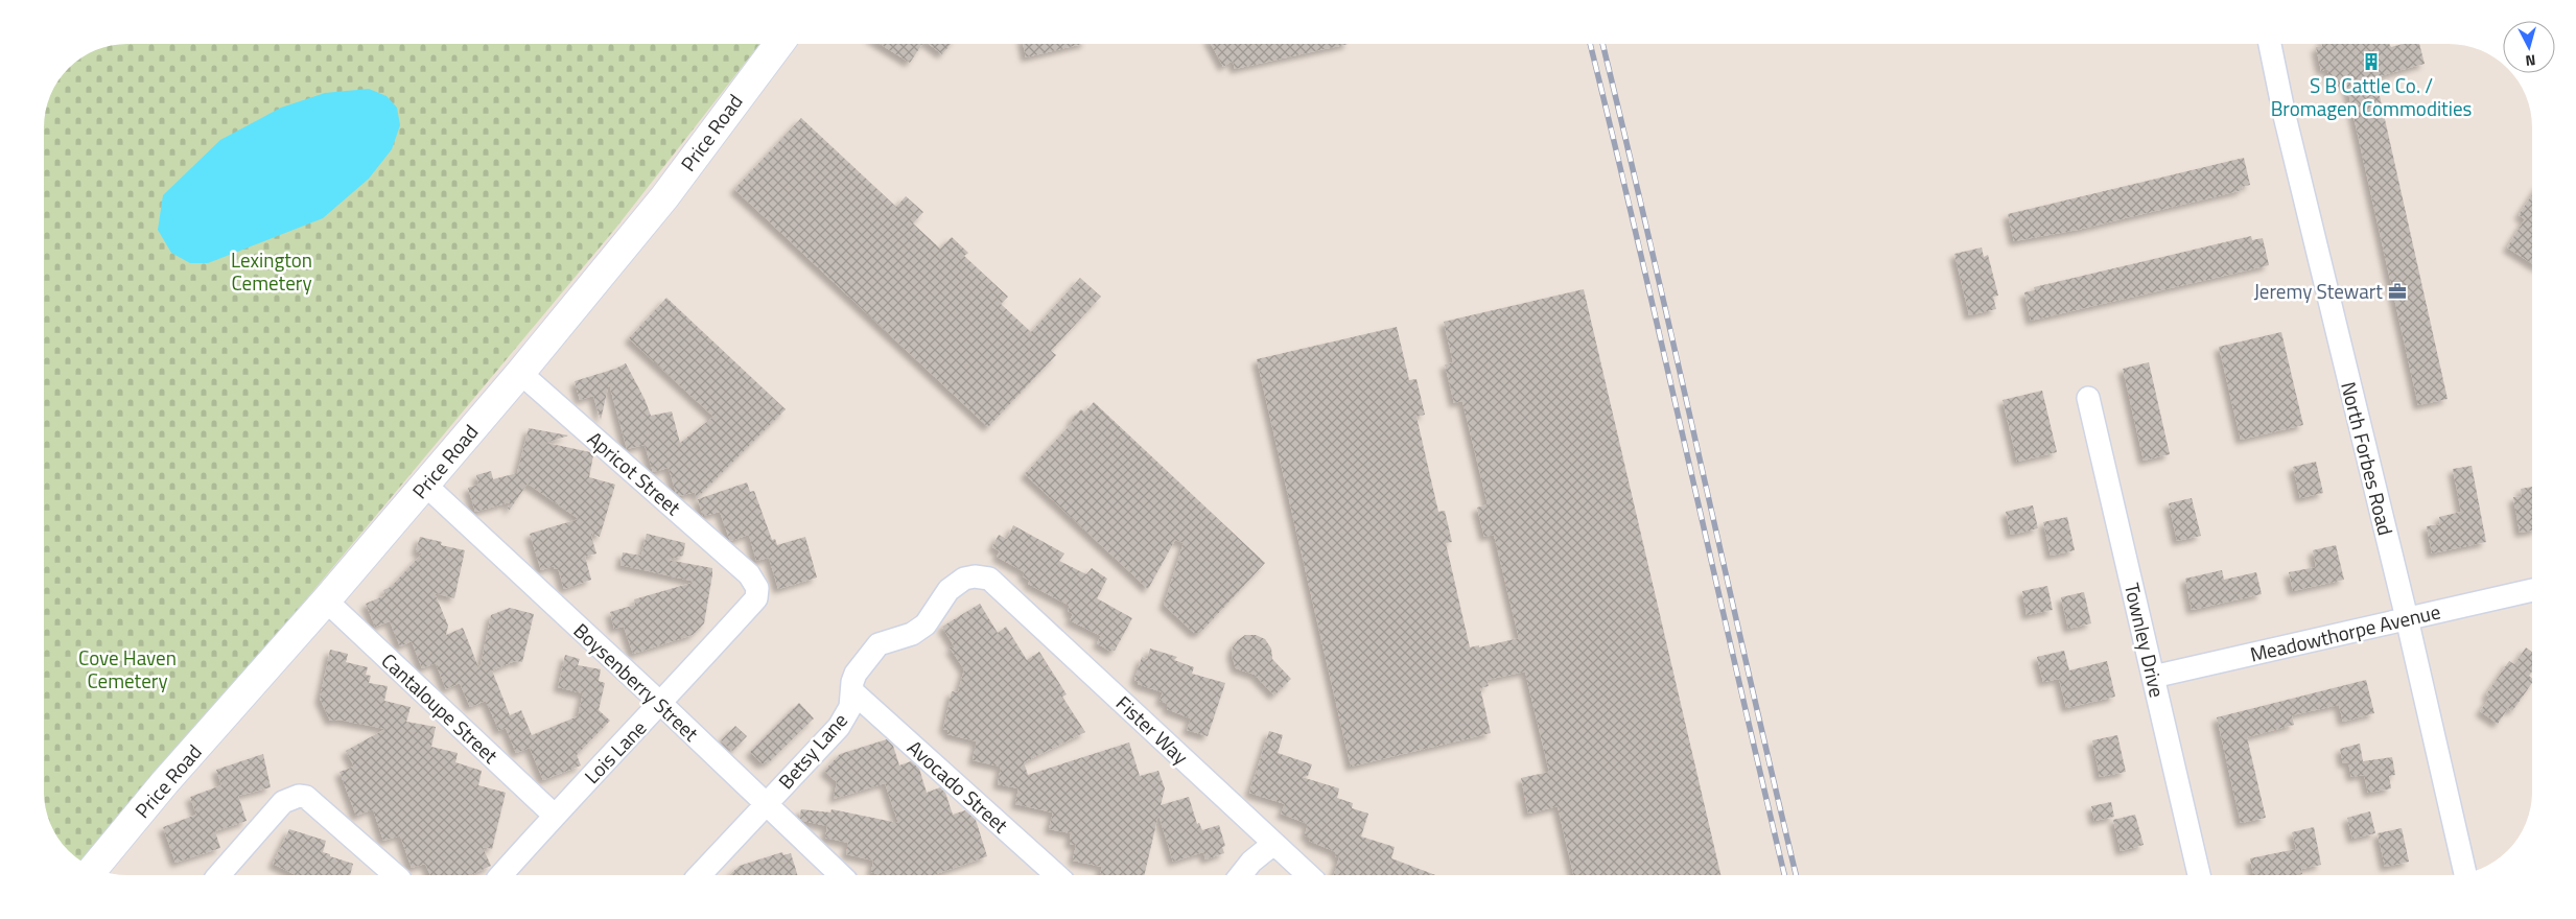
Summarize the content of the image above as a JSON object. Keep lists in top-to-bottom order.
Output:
{
  "streets": {
    "street": [
      "Price Road",
      "North Forbes Road",
      "Apricot Street",
      "Meadowthorpe Avenue",
      "Townley Drive",
      "Boysenberry Street",
      "Cantaloupe Street",
      "Fister Way",
      "Betsy Lane",
      "Lois Lane",
      "Avocado Street"
    ]
  },
  "crossings": [
    ["Price Road", "Apricot Street"],
    ["Price Road", "Boysenberry Street"],
    ["Price Road", "Cantaloupe Street"],
    ["North Forbes Road", "Meadowthorpe Avenue"],
    ["Apricot Street", "Lois Lane"],
    ["Meadowthorpe Avenue", "Townley Drive"],
    ["Boysenberry Street", "Betsy Lane"],
    ["Boysenberry Street", "Lois Lane"],
    ["Cantaloupe Street", "Lois Lane"],
    ["Fister Way", "Betsy Lane"],
    ["Betsy Lane", "Avocado Street"]
  ],
  "parks": ["Lexington Cemetery", "Cove Haven Cemetery"],
  "places": {
    "building": ["S B Cattle Co. / Bromagen Commodities"],
    "office": ["Jeremy Stewart"]
  },
  "north": "bottom"
}
